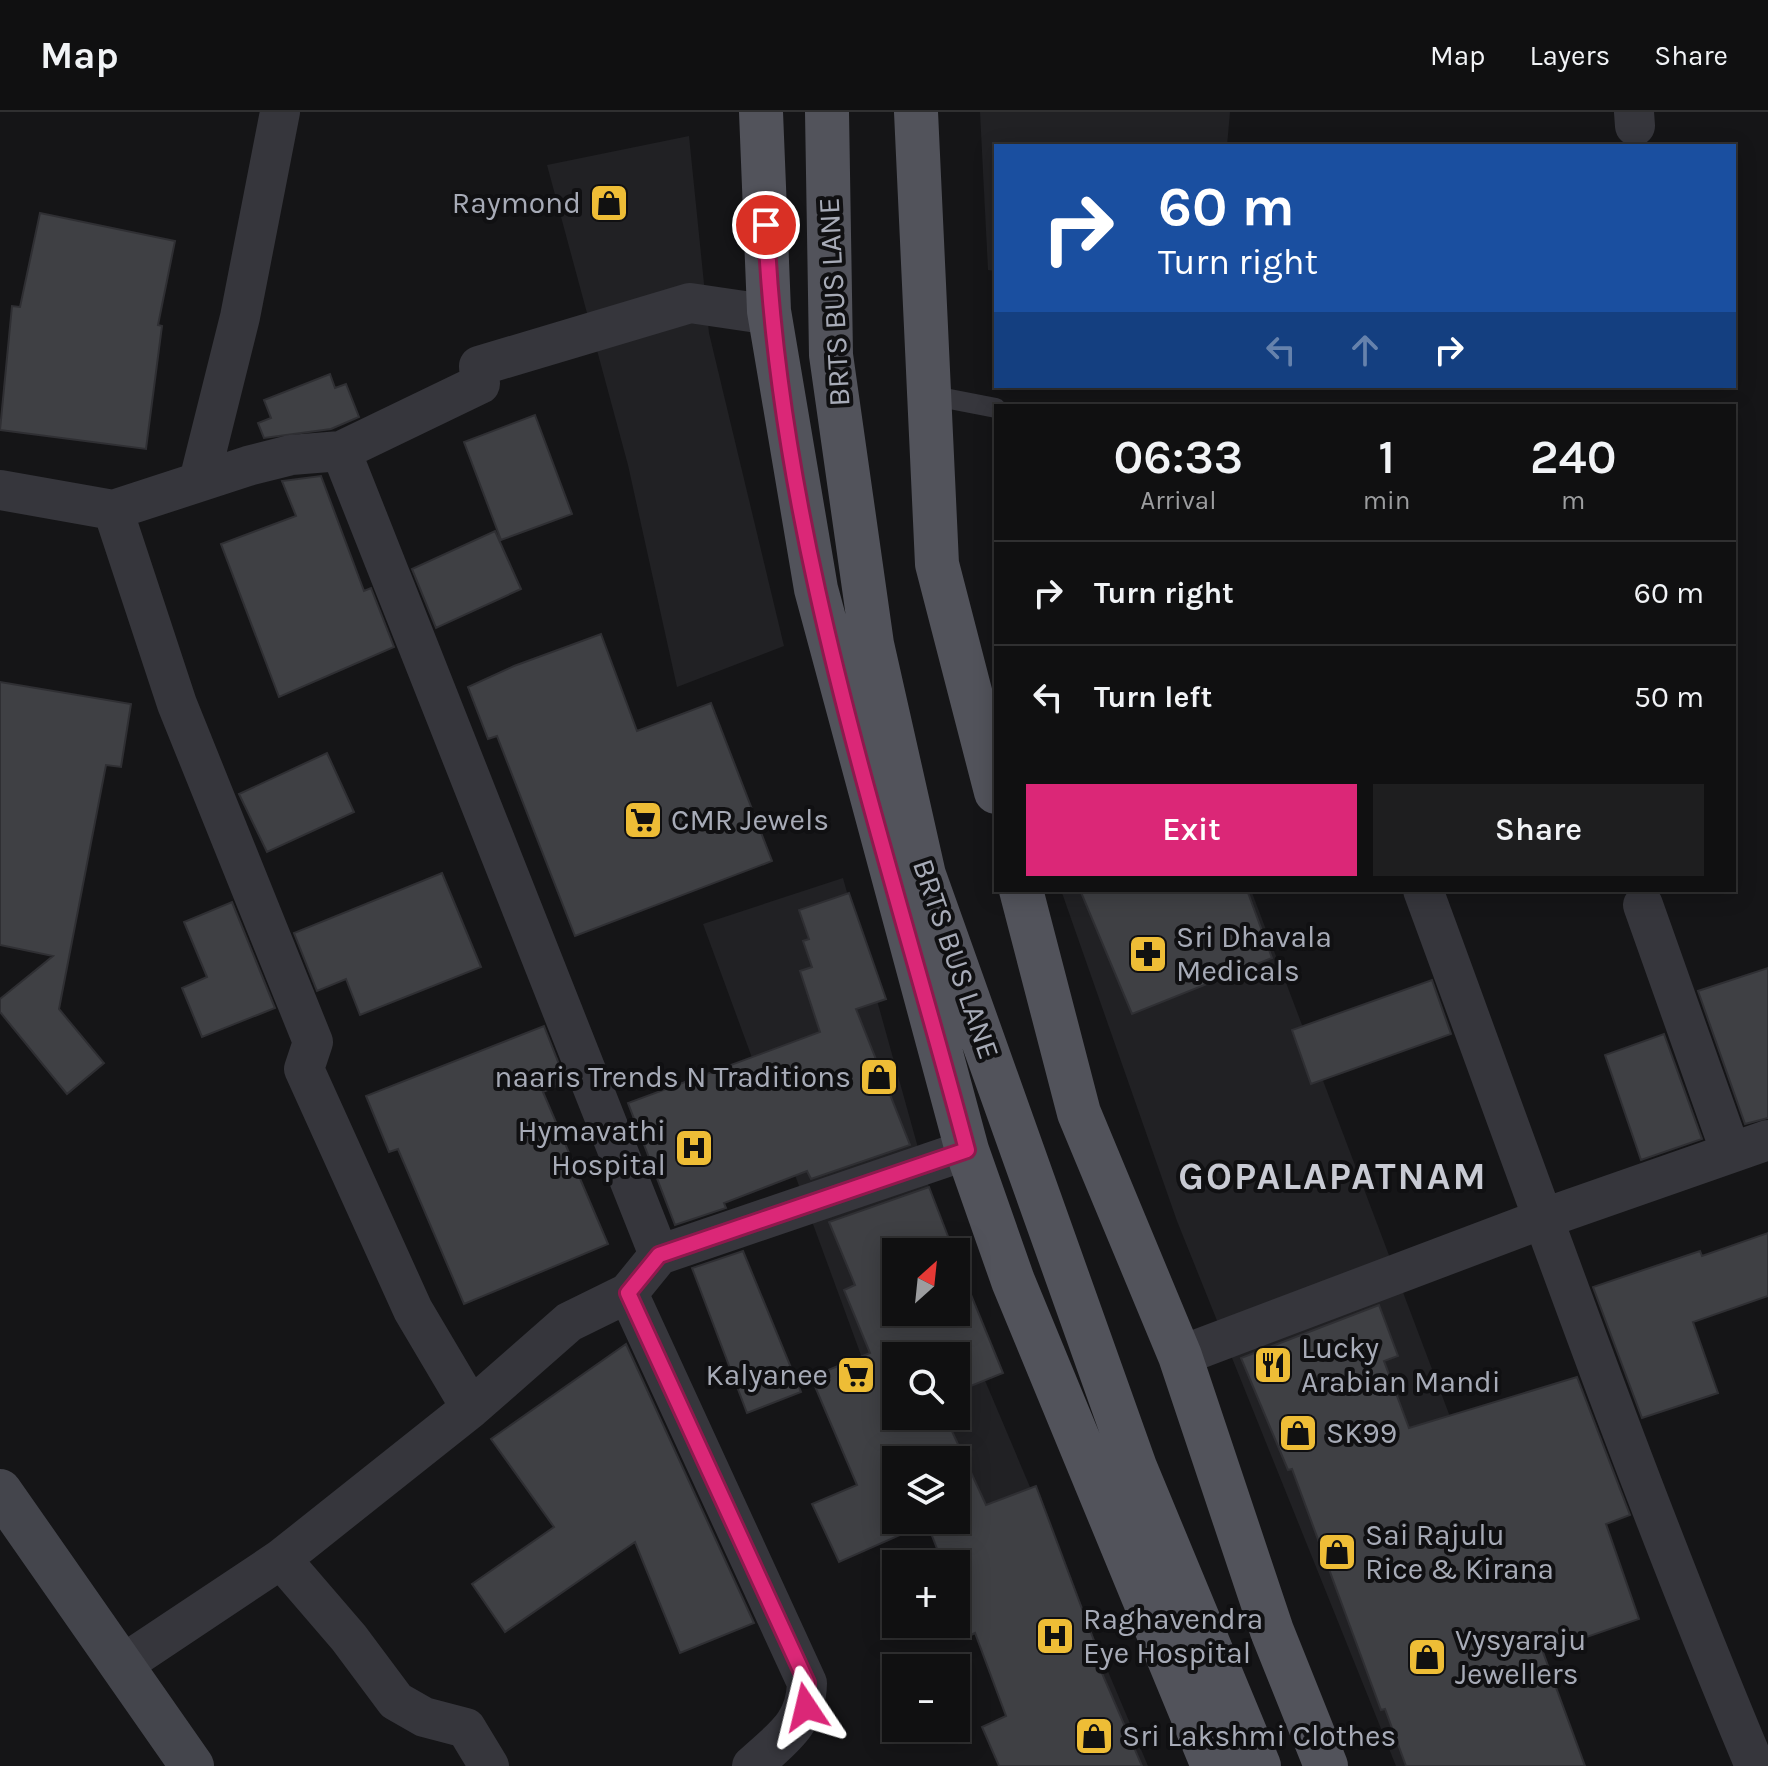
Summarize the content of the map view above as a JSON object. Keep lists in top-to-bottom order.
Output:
{
  "streets": {
    "main road": ["BRTS BUS LANE"]
  },
  "districts": ["GOPALAPATNAM"],
  "places": {
    "shop": [
      "Raymond",
      "naaris Trends N Traditions",
      "SK99",
      "Sai Rajulu Rice & Kirana",
      "Vysyaraju Jewellers",
      "Sri Lakshmi Clothes"
    ],
    "supermarket": ["CMR Jewels", "Kalyanee"],
    "pharmacy": ["Sri Dhavala Medicals"],
    "hospital": ["Hymavathi Hospital", "Raghavendra Eye Hospital"],
    "restaurant": ["Lucky Arabian Mandi"]
  },
  "north": "top right",
  "page": {
    "header": "Map",
    "nav": ["Map", "Layers", "Share"],
    "turn": ["60 m", "Turn right"],
    "eta": [
      "06:33",
      "Arrival",
      "1",
      "min",
      "240",
      "m"
    ],
    "list": [
      {
        "name": "Turn right",
        "value": "60 m"
      },
      {
        "name": "Turn left",
        "value": "50 m"
      }
    ],
    "buttons": ["Exit", "Share"],
    "map_buttons": ["+", "−"]
  }
}
